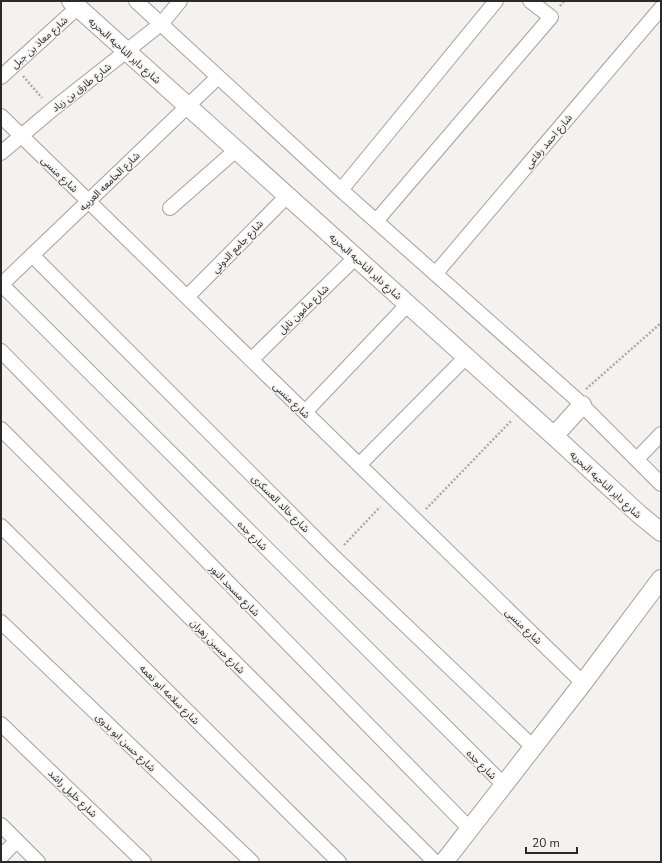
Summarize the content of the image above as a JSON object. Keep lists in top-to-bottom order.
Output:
{
  "streets": {
    "street": [
      "شارع معاذ بن جبل",
      "شارع داير الناحيه البحريه",
      "شارع طارق بن زياد",
      "شارع احمد رفاعى",
      "شارع منسى",
      "شارع الجامعه العربيه",
      "شارع جامع الدوني",
      "شارع مأمون نايل",
      "شارع خالد العسكرى",
      "شارع جده",
      "شارع مسجد النور",
      "شارع حسين زهران",
      "شارع سلامه ابو نعمه",
      "شارع حسن ابو بدوى",
      "شارع خليل راشد"
    ]
  },
  "crossings": [
    ["شارع معاذ بن جبل", "شارع داير الناحيه البحريه"],
    ["شارع داير الناحيه البحريه", "شارع طارق بن زياد"],
    ["شارع داير الناحيه البحريه", "شارع الجامعه العربيه"],
    ["شارع داير الناحيه البحريه", "شارع جامع الدوني"],
    ["شارع داير الناحيه البحريه", "شارع مأمون نايل"],
    ["شارع طارق بن زياد", "شارع منسى"],
    ["شارع منسى", "شارع الجامعه العربيه"],
    ["شارع منسى", "شارع جامع الدوني"],
    ["شارع منسى", "شارع مأمون نايل"],
    ["شارع الجامعه العربيه", "شارع خالد العسكرى"],
    ["شارع الجامعه العربيه", "شارع جده"]
  ],
  "scale_bar": "20 m"
}
